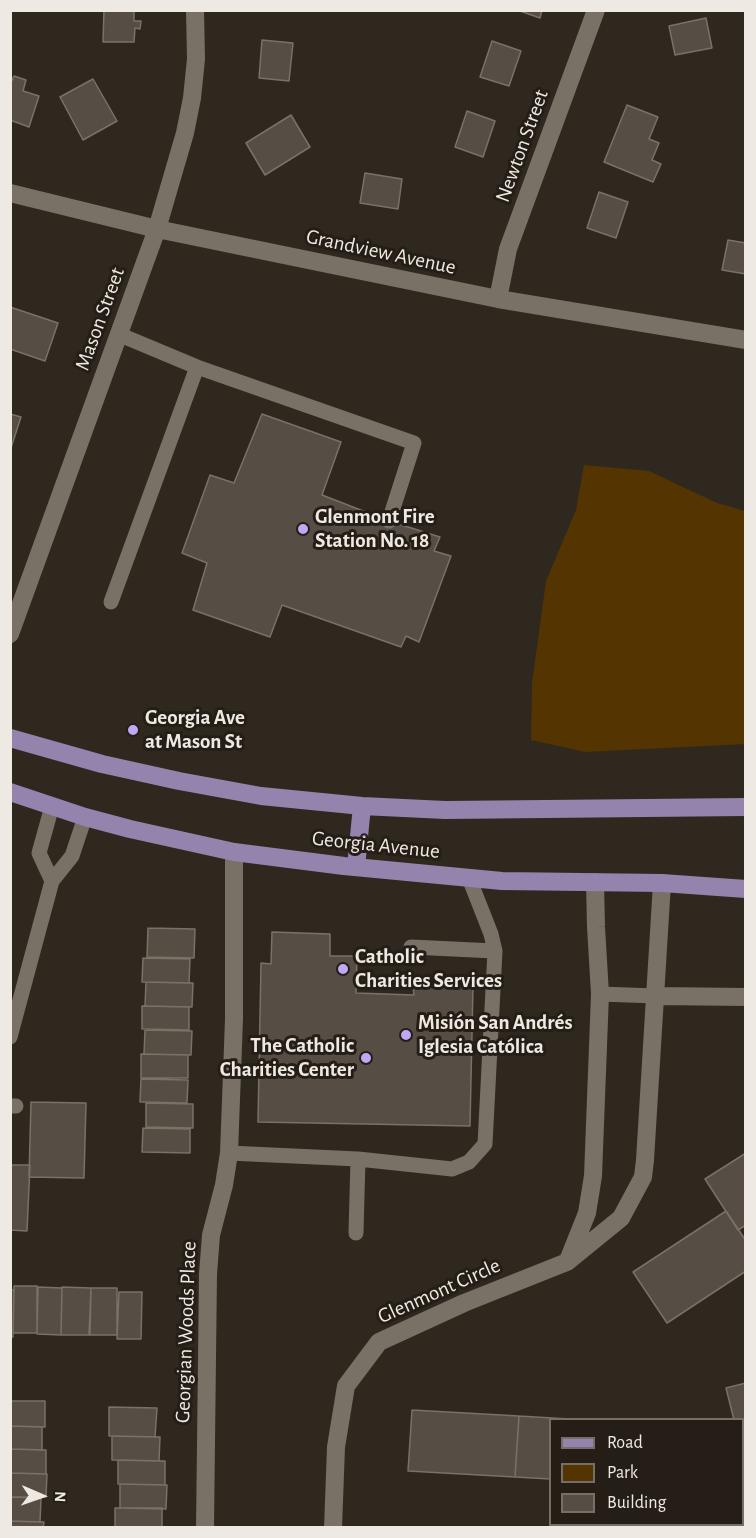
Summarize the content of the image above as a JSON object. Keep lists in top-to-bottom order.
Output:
{
  "streets": {
    "main road": ["Georgia Avenue"],
    "street": [
      "Newton Street",
      "Grandview Avenue",
      "Mason Street",
      "Glenmont Circle",
      "Georgian Woods Place"
    ]
  },
  "crossings": [
    ["Newton Street", "Grandview Avenue"],
    ["Grandview Avenue", "Mason Street"],
    ["Georgia Avenue", "Glenmont Circle"],
    ["Georgia Avenue", "Georgian Woods Place"]
  ],
  "places": [
    "Glenmont Fire Station No. 18",
    "Georgia Ave at Mason St",
    "Catholic Charities Services",
    "Misión San Andrés Iglesia Católica",
    "The Catholic Charities Center"
  ],
  "legend": ["Road", "Park", "Building"],
  "north": "right"
}
